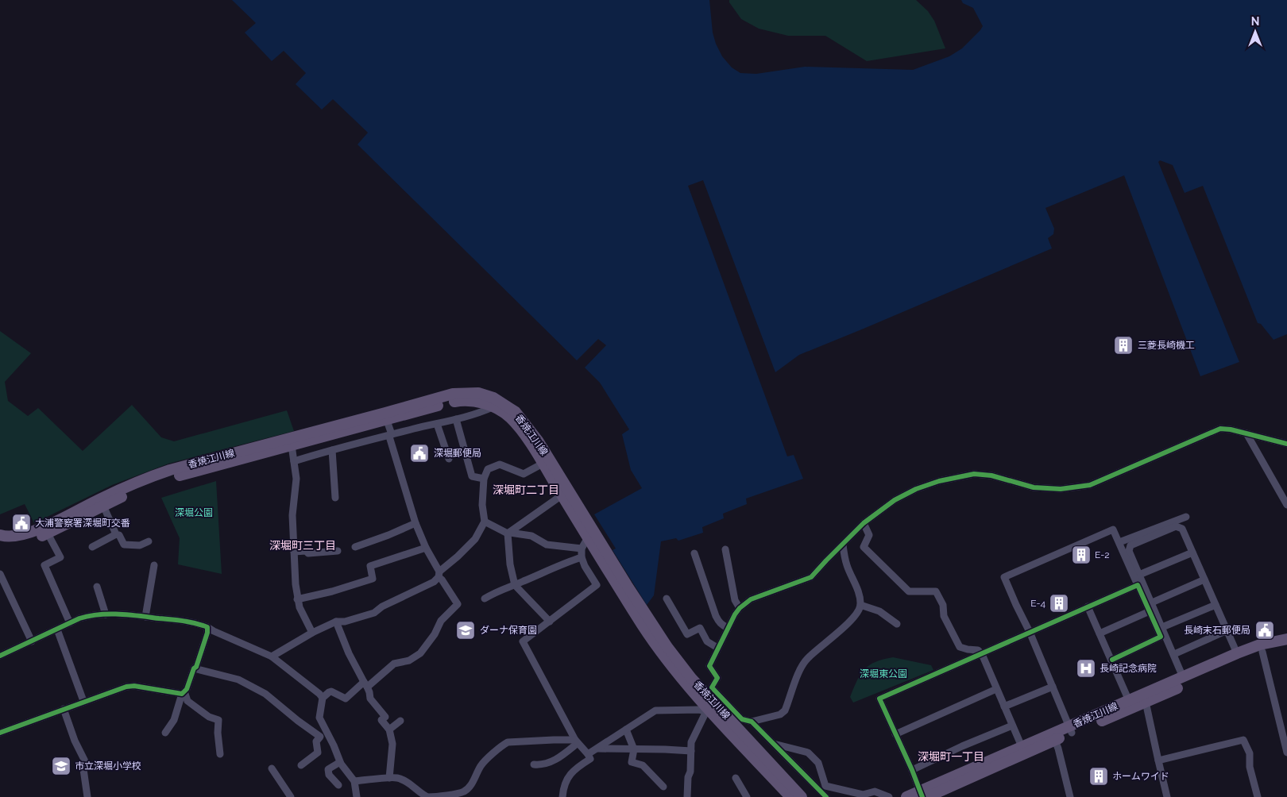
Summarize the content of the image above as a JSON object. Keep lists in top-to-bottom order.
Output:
{
  "streets": {
    "main road": ["香焼江川線"]
  },
  "districts": ["深堀町二丁目", "深堀町三丁目", "深堀町一丁目"],
  "parks": ["深堀公園", "深堀東公園"],
  "places": {
    "building": [
      "三菱長崎機工",
      "E-2",
      "E-4",
      "ホームワイド"
    ],
    "public building": ["深堀郵便局", "大浦警察署深堀町交番", "長崎末石郵便局"],
    "school or university": ["ダーナ保育園", "市立深堀小学校"],
    "hospital": ["長崎記念病院"]
  },
  "north": "top"
}
